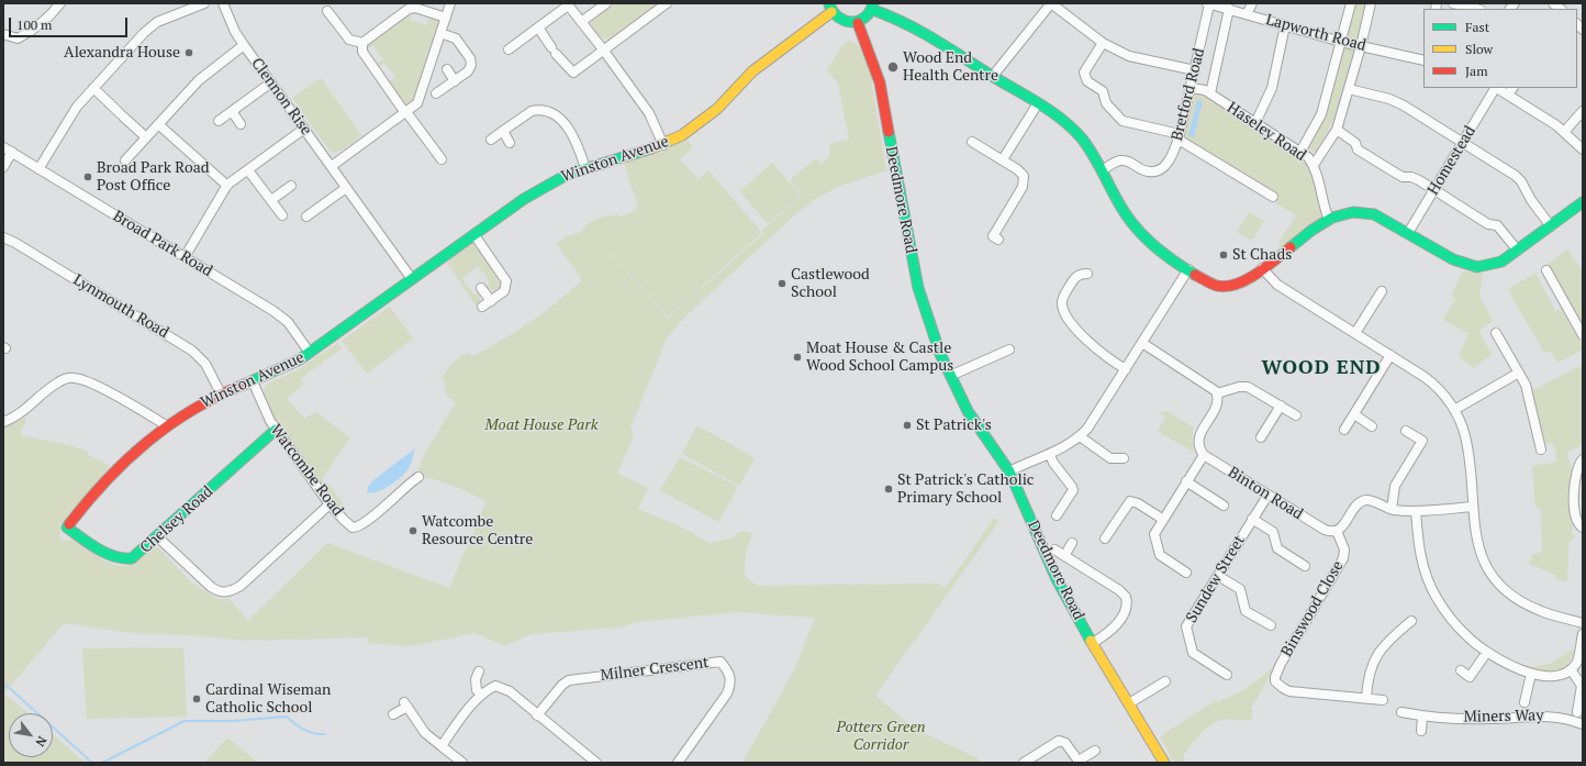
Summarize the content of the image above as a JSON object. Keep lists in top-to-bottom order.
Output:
{
  "streets": {
    "street": [
      "Lapworth Road",
      "Bretford Road",
      "Clennon Rise",
      "Haseley Road",
      "Winston Avenue",
      "Homestead",
      "Deedmore Road",
      "Broad Park Road",
      "Lynmouth Road",
      "Watcombe Road",
      "Binton Road",
      "Chelsey Road",
      "Sundew Street",
      "Binswood Close",
      "Milner Crescent",
      "Miners Way"
    ]
  },
  "crossings": [
    ["Lapworth Road", "Bretford Road"],
    ["Bretford Road", "Haseley Road"],
    ["Clennon Rise", "Winston Avenue"],
    ["Winston Avenue", "Broad Park Road"],
    ["Winston Avenue", "Lynmouth Road"],
    ["Winston Avenue", "Watcombe Road"],
    ["Winston Avenue", "Chelsey Road"],
    ["Watcombe Road", "Chelsey Road"],
    ["Binton Road", "Sundew Street"],
    ["Binton Road", "Binswood Close"]
  ],
  "districts": ["WOOD END"],
  "parks": ["Moat House Park", "Potters Green Corridor"],
  "places": [
    "Alexandra House",
    "Wood End Health Centre",
    "Broad Park Road Post Office",
    "St Chads",
    "Castlewood School",
    "Moat House & Castle Wood School Campus",
    "St Patrick's",
    "St Patrick's Catholic Primary School",
    "Watcombe Resource Centre",
    "Cardinal Wiseman Catholic School"
  ],
  "legend": ["Fast", "Slow", "Jam"],
  "scale_bar": "100 m",
  "north": "bottom right"
}
